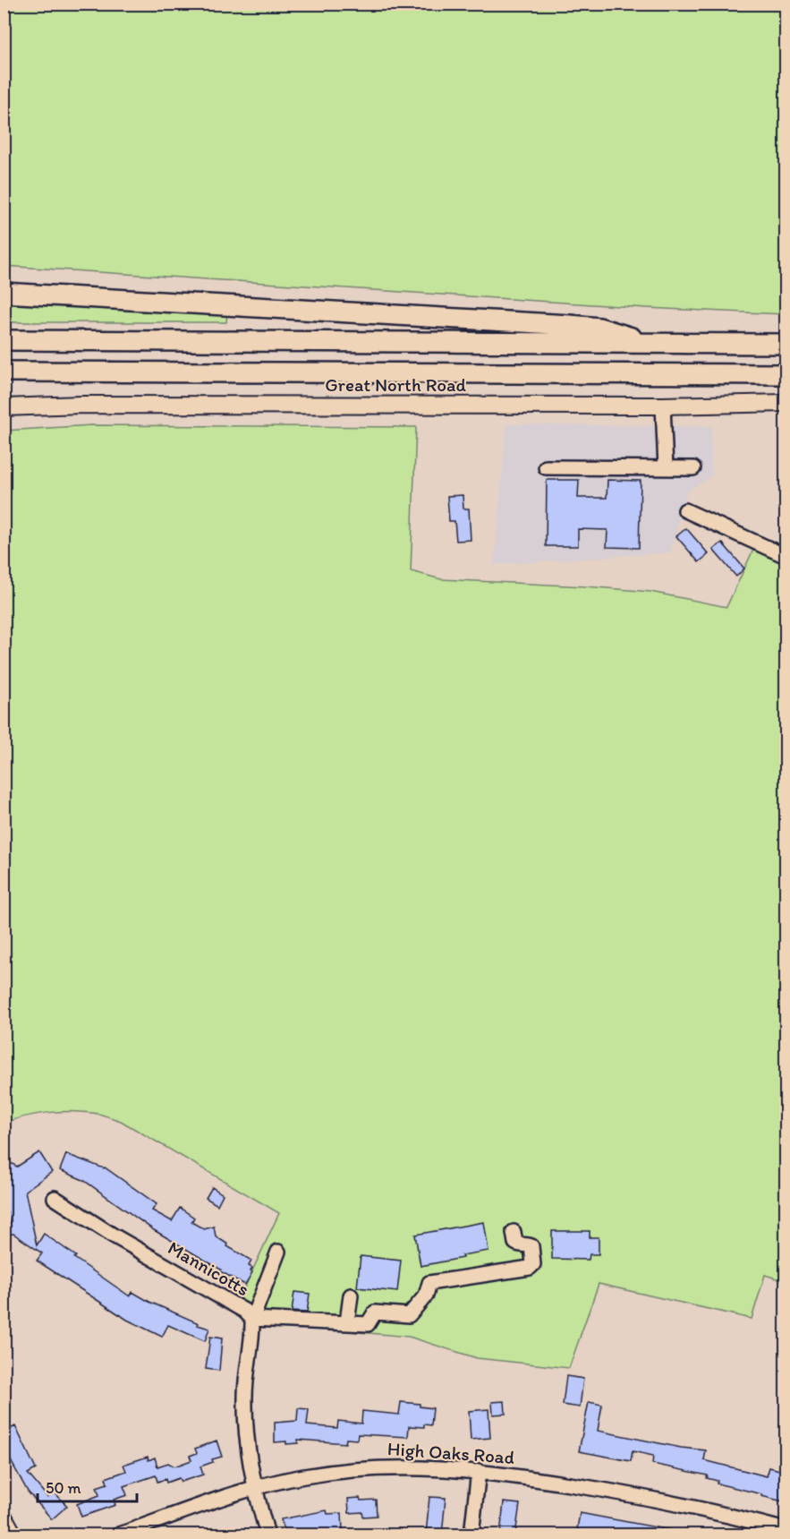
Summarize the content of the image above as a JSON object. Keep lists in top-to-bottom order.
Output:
{
  "streets": {
    "main road": ["Great North Road"],
    "street": ["Mannicotts", "High Oaks Road"]
  },
  "crossings": [
    ["Mannicotts", "High Oaks Road"]
  ],
  "scale_bar": "50 m"
}
